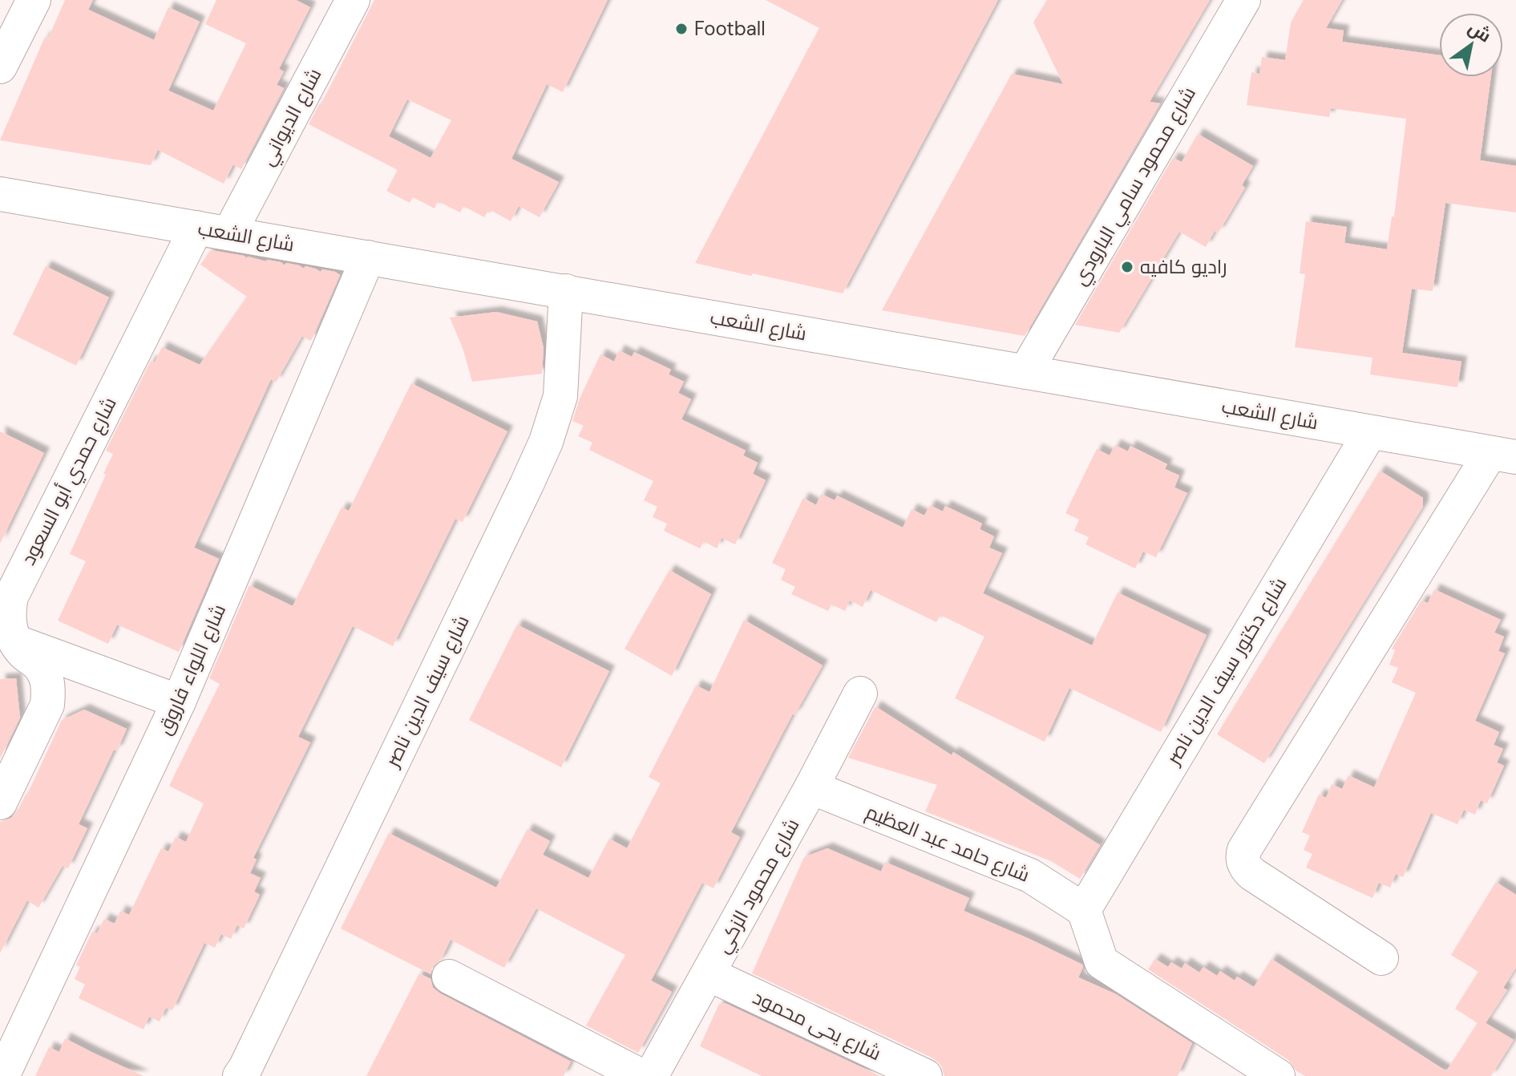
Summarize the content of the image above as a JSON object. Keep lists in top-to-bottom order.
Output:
{
  "streets": {
    "street": [
      "شارع الديواني",
      "شارع محمود سامي البارودي",
      "شارع الشعب",
      "شارع حمدي أبو السعود",
      "شارع اللواء فاروق",
      "شارع دكتور سيف الدين ناصر",
      "شارع سيف الدين ناصر",
      "شارع حامد عبد العظيم",
      "شارع محمود الزكي",
      "شارع يحى محمود"
    ]
  },
  "crossings": [
    ["شارع الديواني", "شارع الشعب"],
    ["شارع محمود سامي البارودي", "شارع الشعب"],
    ["شارع الشعب", "شارع حمدي أبو السعود"],
    ["شارع الشعب", "شارع اللواء فاروق"],
    ["شارع الشعب", "شارع دكتور سيف الدين ناصر"],
    ["شارع الشعب", "شارع سيف الدين ناصر"],
    ["شارع دكتور سيف الدين ناصر", "شارع حامد عبد العظيم"],
    ["شارع حامد عبد العظيم", "شارع محمود الزكي"],
    ["شارع محمود الزكي", "شارع يحى محمود"]
  ],
  "places": ["Football", "راديو كافيه"],
  "north": "top right"
}
